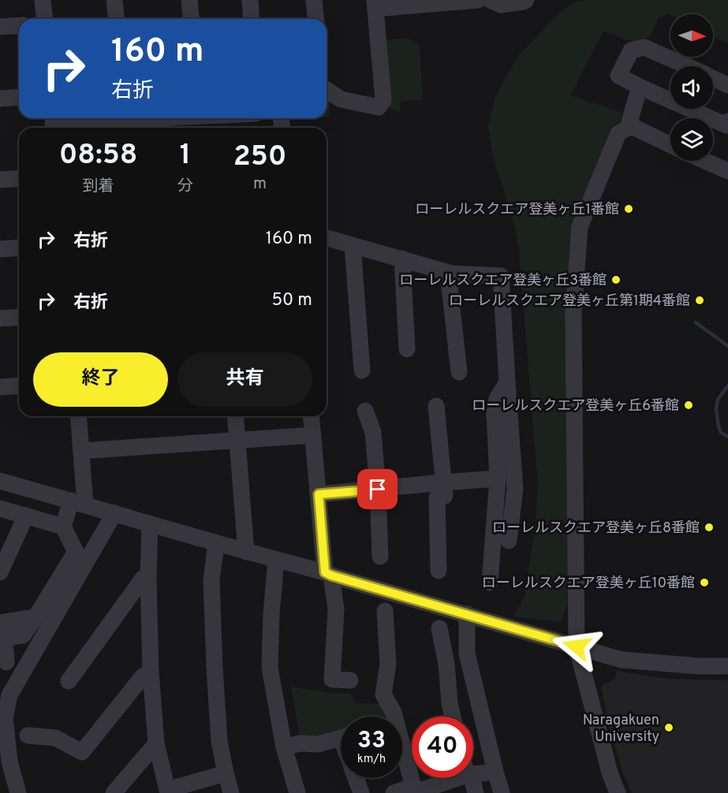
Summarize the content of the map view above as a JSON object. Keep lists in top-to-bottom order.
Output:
{
  "places": [
    "ローレルスクエア登美ヶ丘1番館",
    "ローレルスクエア登美ヶ丘3番館",
    "ローレルスクエア登美ヶ丘第1期4番館",
    "ローレルスクエア登美ヶ丘6番館",
    "ローレルスクエア登美ヶ丘8番館",
    "ローレルスクエア登美ヶ丘10番館",
    "Naragakuen University"
  ],
  "north": "right",
  "page": {
    "turn": ["160 m", "右折"],
    "eta": [
      "08:58",
      "到着",
      "1",
      "分",
      "250",
      "m"
    ],
    "list": [
      {
        "name": "右折",
        "value": "160 m"
      },
      {
        "name": "右折",
        "value": "50 m"
      }
    ],
    "buttons": ["終了", "共有"],
    "speed": "33 km/h",
    "limit": "40"
  }
}
